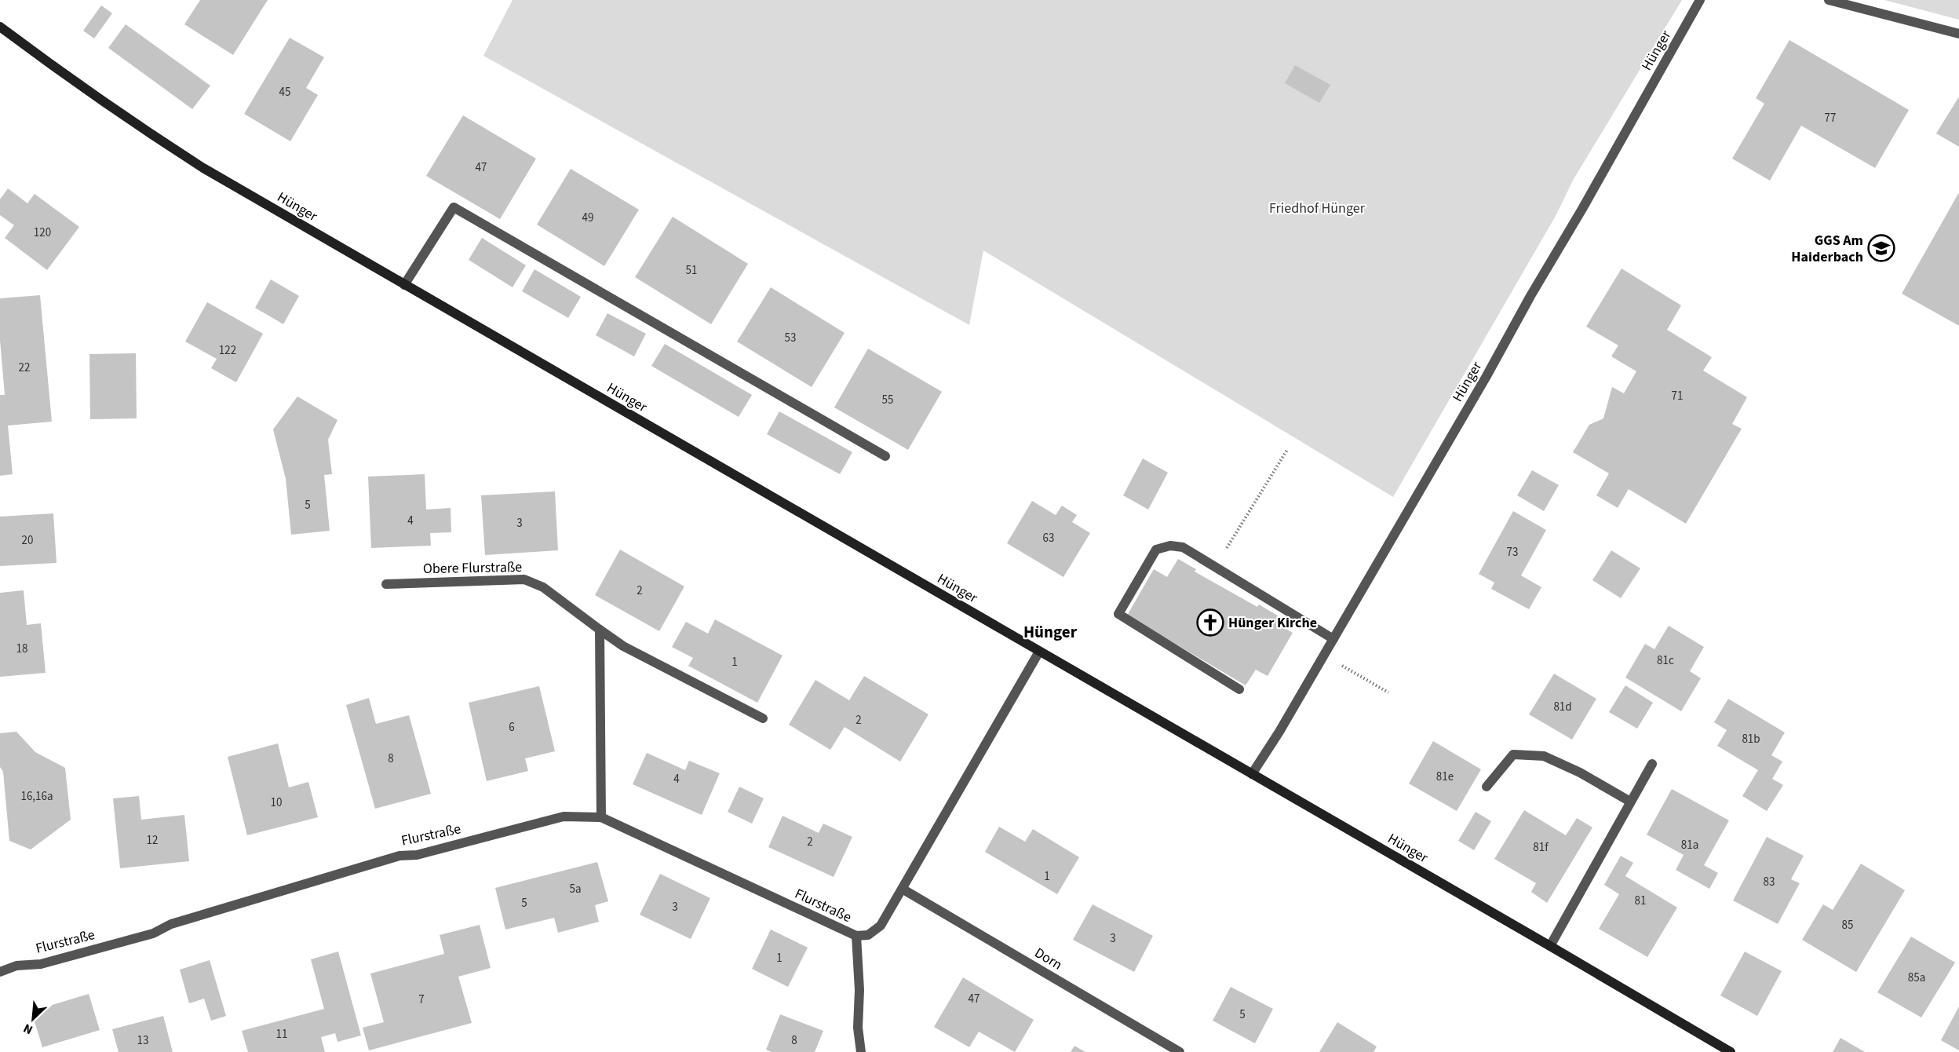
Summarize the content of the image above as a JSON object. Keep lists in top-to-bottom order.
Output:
{
  "streets": {
    "main road": ["Hünger"],
    "street": ["Obere Flurstraße", "Flurstraße", "Dorn"]
  },
  "districts": ["Hünger"],
  "parks": ["Friedhof Hünger"],
  "places": {
    "school or university": ["GGS Am Haiderbach"],
    "church": ["Hünger Kirche"]
  },
  "house_numbers": [
    "45",
    "77",
    "47",
    "49",
    "120",
    "51",
    "53",
    "122",
    "22",
    "71",
    "55",
    "5",
    "4",
    "3",
    "63",
    "20",
    "73",
    "2",
    "18",
    "81c",
    "1",
    "81d",
    "2",
    "6",
    "81b",
    "8",
    "81e",
    "4",
    "16,16a",
    "10",
    "12",
    "2",
    "81a",
    "81f",
    "1",
    "83",
    "5a",
    "81",
    "5",
    "3",
    "85",
    "3",
    "1",
    "85a",
    "47",
    "7",
    "5",
    "11",
    "13",
    "8"
  ],
  "north": "bottom left"
}
